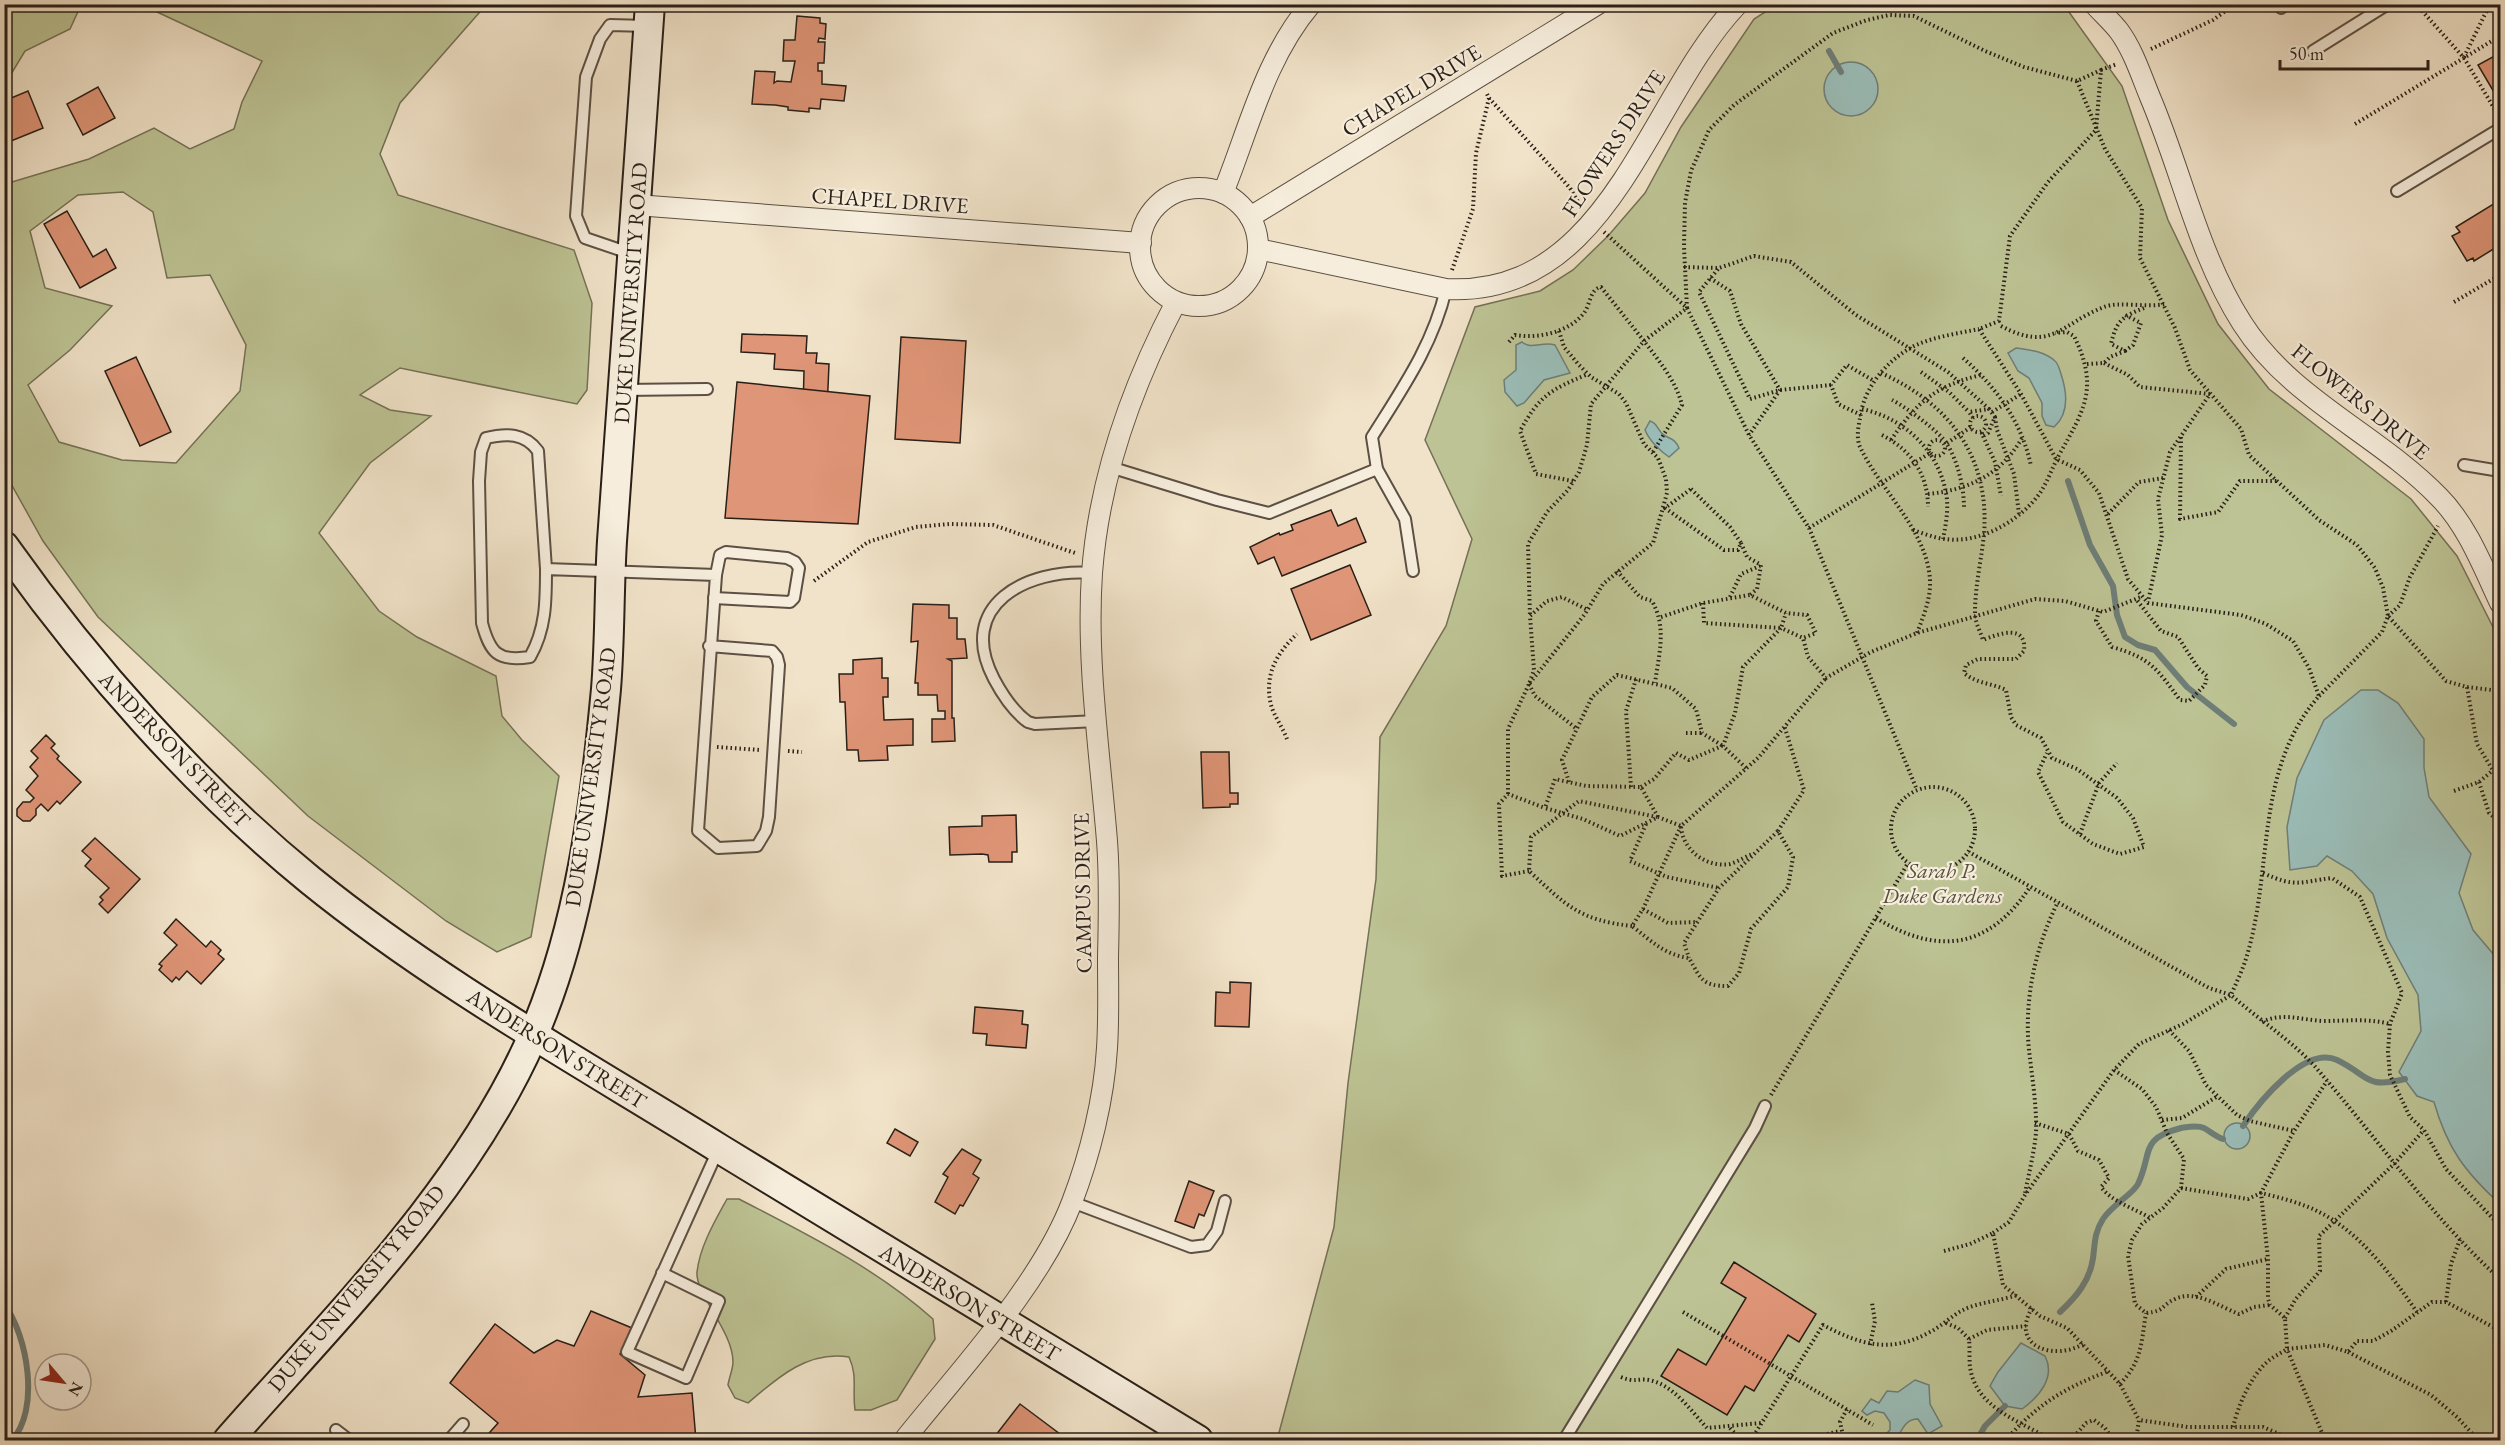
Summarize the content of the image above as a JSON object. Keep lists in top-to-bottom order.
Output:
{
  "streets": {
    "main road": ["DUKE UNIVERSITY ROAD", "ANDERSON STREET"],
    "street": ["CHAPEL DRIVE", "FLOWERS DRIVE", "CAMPUS DRIVE"]
  },
  "crossings": [
    ["CHAPEL DRIVE", "FLOWERS DRIVE"],
    ["CHAPEL DRIVE", "DUKE UNIVERSITY ROAD"],
    ["CHAPEL DRIVE", "CAMPUS DRIVE"],
    ["FLOWERS DRIVE", "CAMPUS DRIVE"],
    ["DUKE UNIVERSITY ROAD", "ANDERSON STREET"],
    ["ANDERSON STREET", "CAMPUS DRIVE"]
  ],
  "parks": ["Sarah P. Duke Gardens"],
  "scale_bar": "50 m",
  "north": "bottom right"
}
